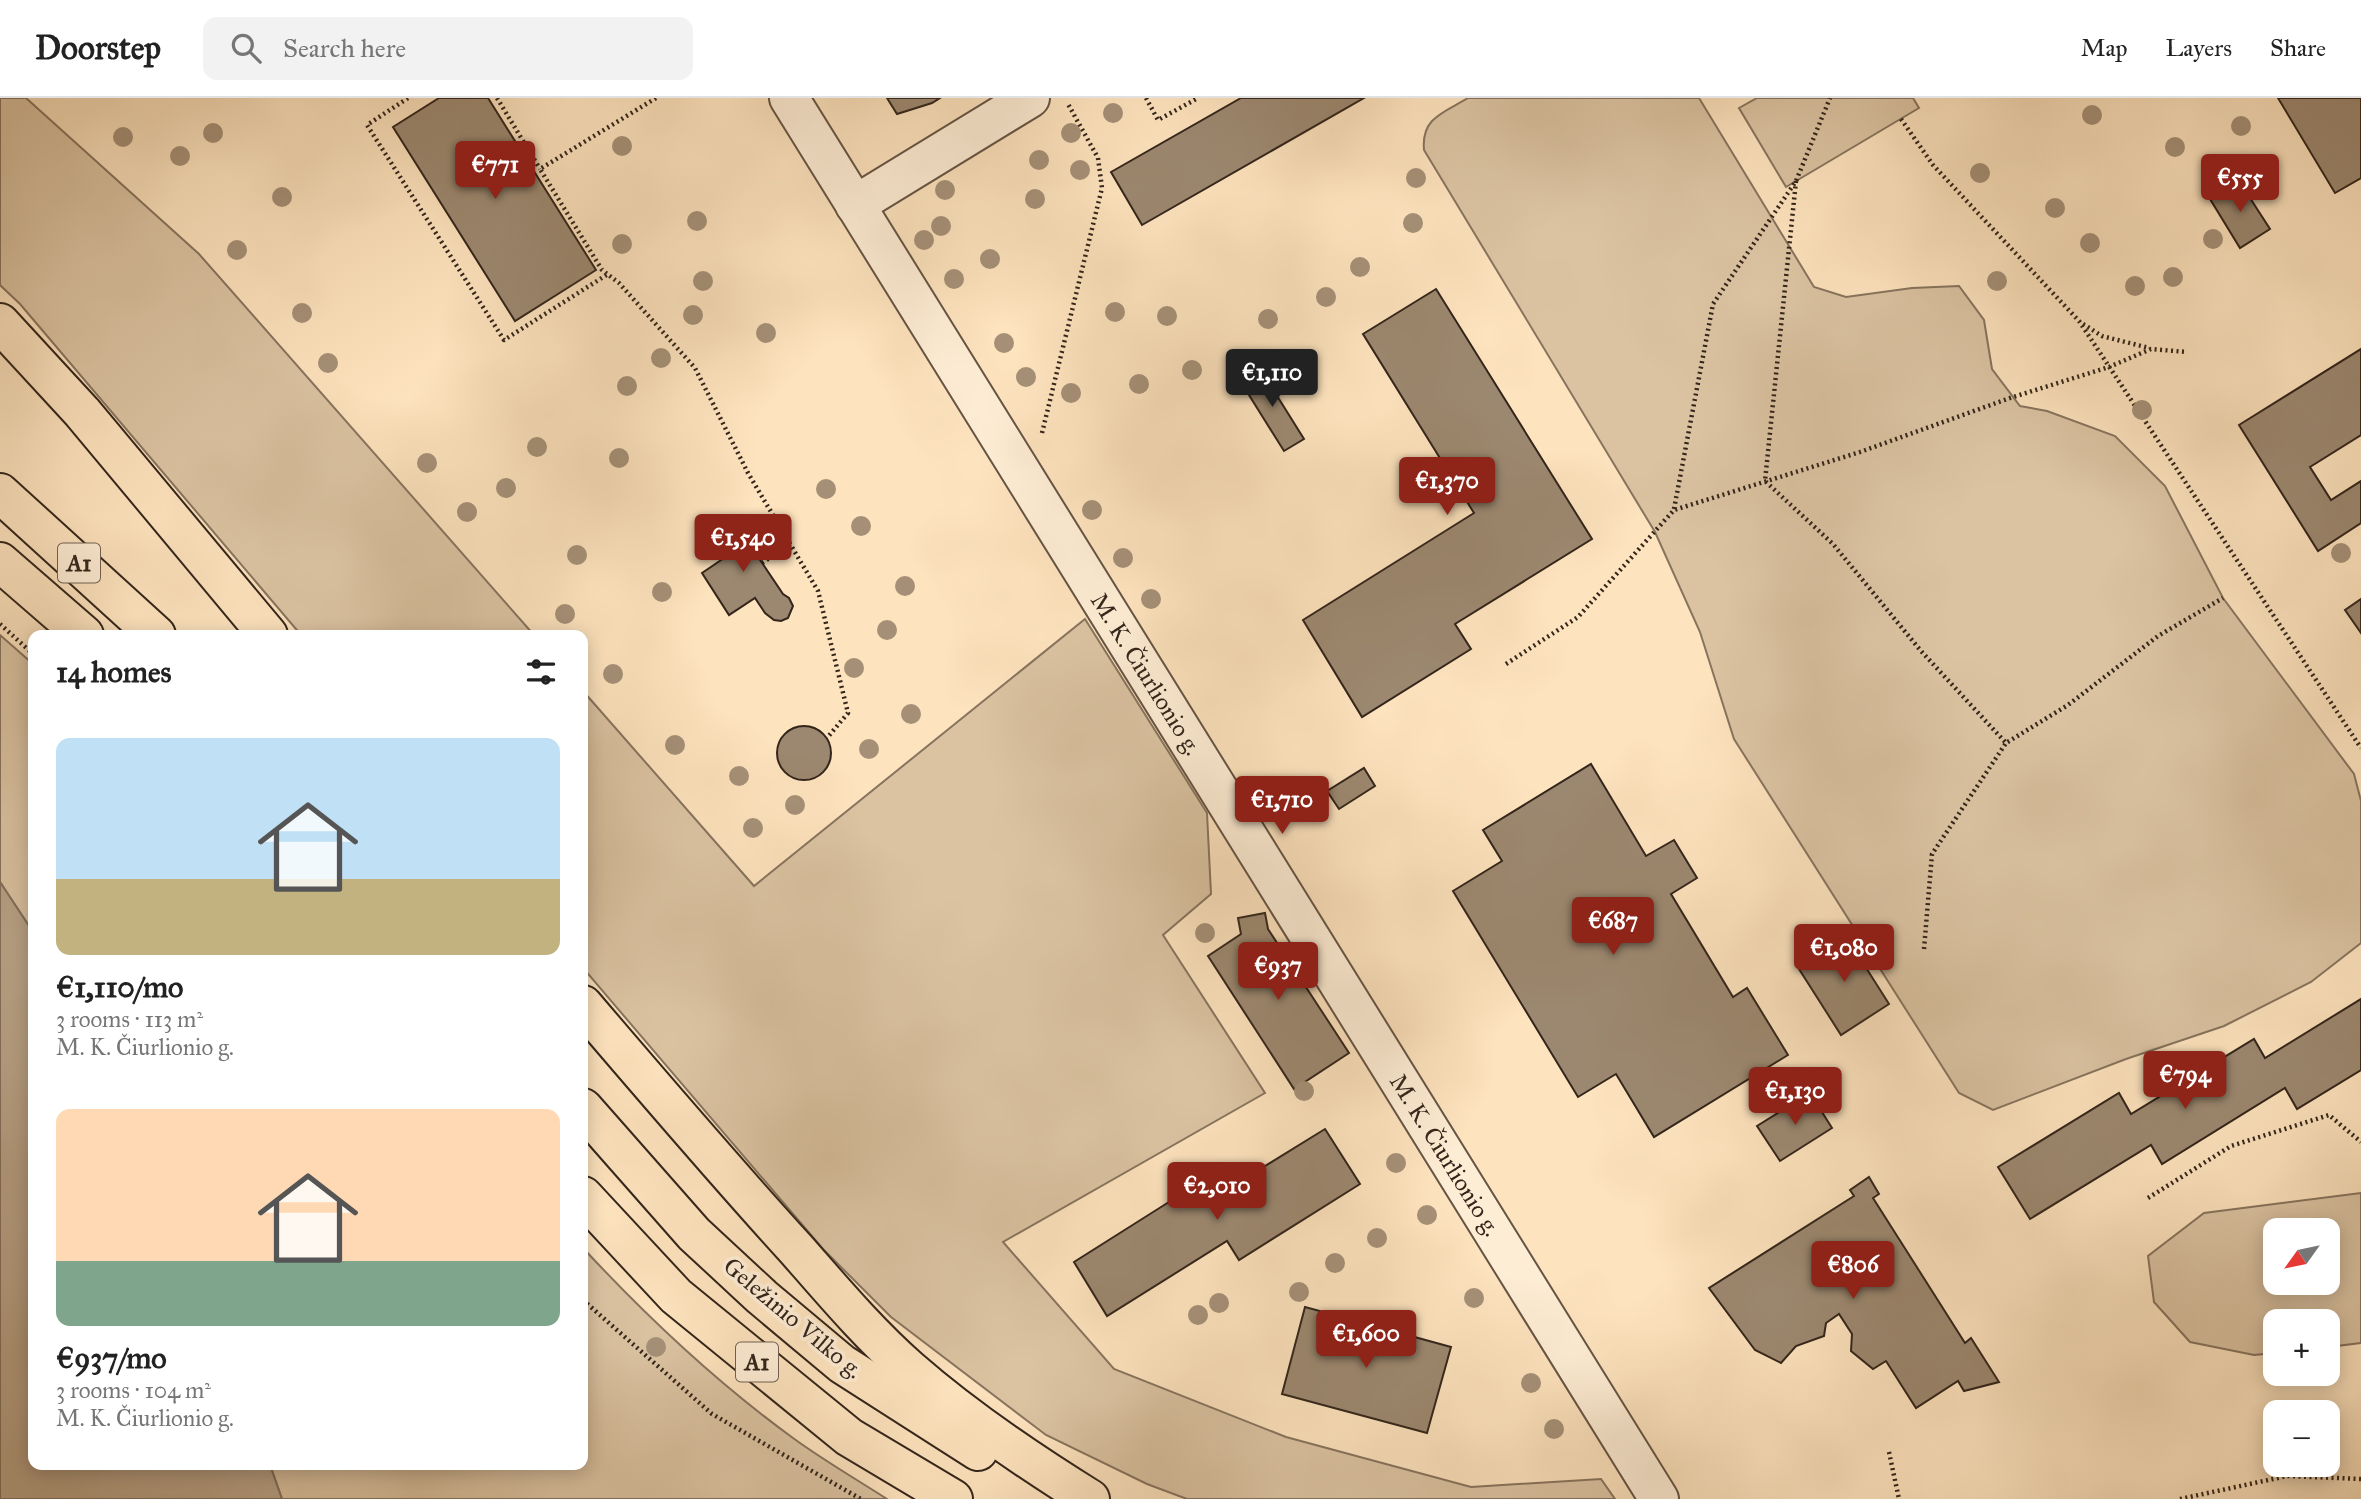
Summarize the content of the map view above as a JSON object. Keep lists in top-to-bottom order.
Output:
{
  "streets": {
    "highway": ["A1", "Geležinio Vilko g."],
    "street": ["M. K. Čiurlionio g."]
  },
  "north": "bottom left",
  "page": {
    "header": "Doorstep",
    "search": "Search here",
    "nav": ["Map", "Layers", "Share"],
    "price": [
      "€771",
      "€555",
      "€1,110",
      "€1,370",
      "€1,540",
      "€1,710",
      "€687",
      "€1,080",
      "€937",
      "€794",
      "€1,130",
      "€2,010",
      "€806",
      "€1,600"
    ],
    "heading": "14 homes",
    "list": [
      {
        "name": "€1,110/mo",
        "note": "3 rooms · 113 m² · M. K. Čiurlionio g."
      },
      {
        "name": "€937/mo",
        "note": "3 rooms · 104 m² · M. K. Čiurlionio g."
      }
    ],
    "map_buttons": ["+", "−"]
  }
}
